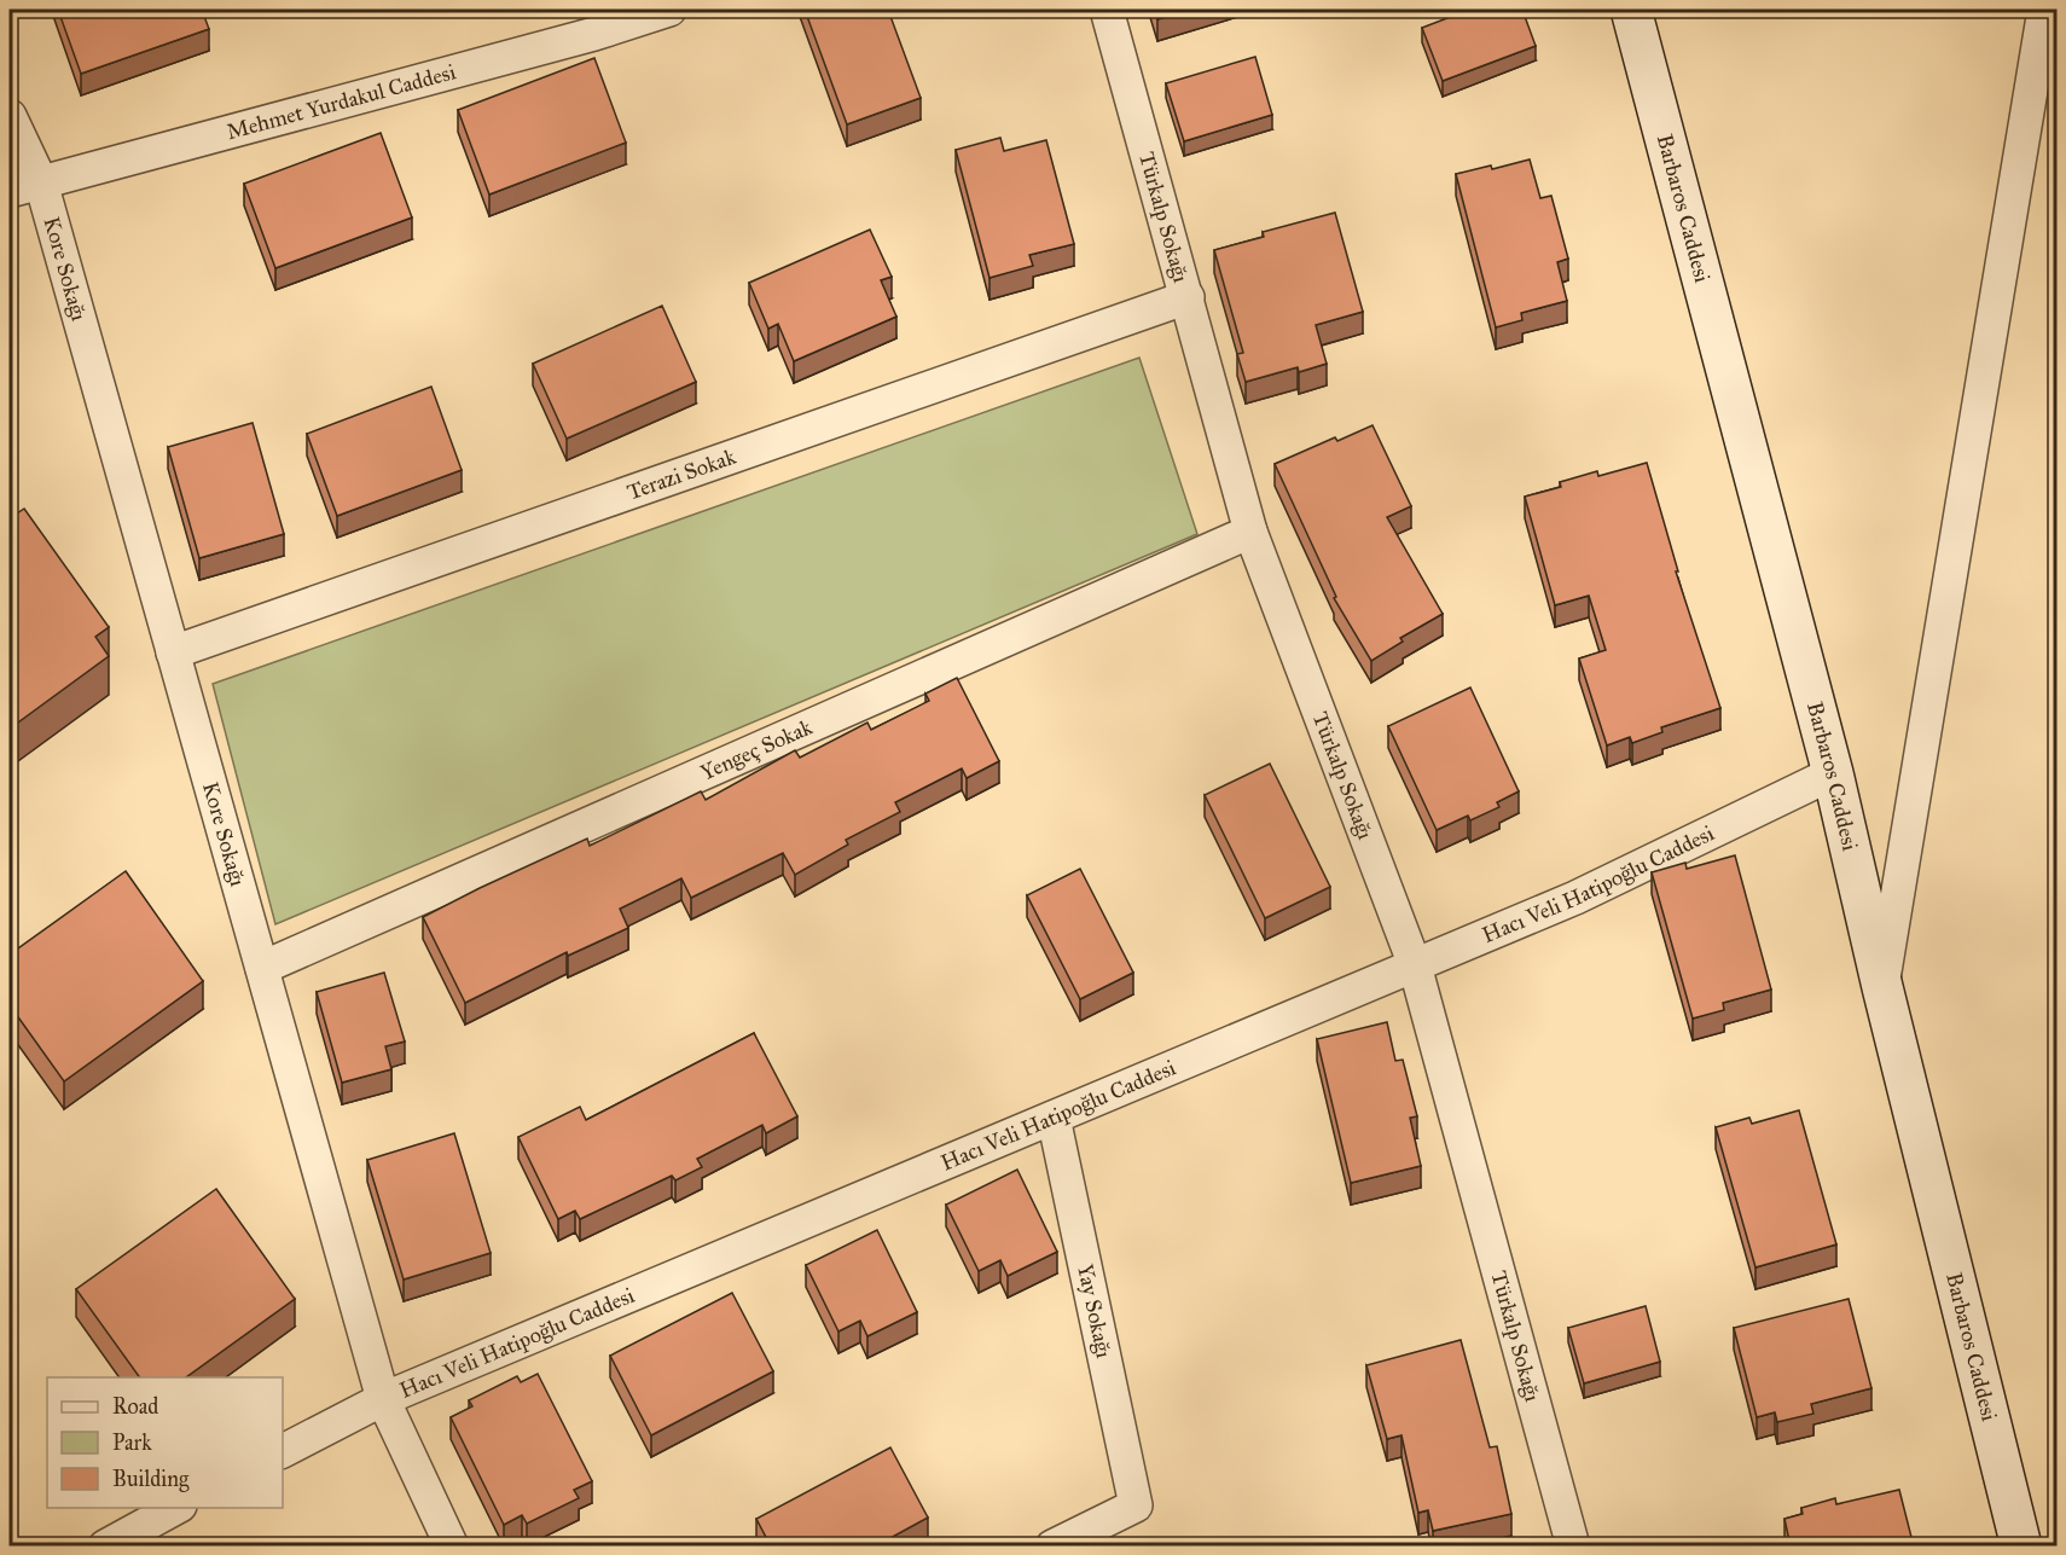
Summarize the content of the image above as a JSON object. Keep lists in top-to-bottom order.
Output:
{
  "streets": {
    "street": [
      "Mehmet Yurdakul Caddesi",
      "Barbaros Caddesi",
      "Türkalp Sokağı",
      "Kore Sokağı",
      "Terazi Sokak",
      "Yengeç Sokak",
      "Hacı Veli Hatipoğlu Caddesi",
      "Yay Sokağı"
    ]
  },
  "crossings": [
    ["Mehmet Yurdakul Caddesi", "Kore Sokağı"],
    ["Barbaros Caddesi", "Hacı Veli Hatipoğlu Caddesi"],
    ["Türkalp Sokağı", "Terazi Sokak"],
    ["Türkalp Sokağı", "Yengeç Sokak"],
    ["Türkalp Sokağı", "Hacı Veli Hatipoğlu Caddesi"],
    ["Kore Sokağı", "Terazi Sokak"],
    ["Kore Sokağı", "Yengeç Sokak"],
    ["Kore Sokağı", "Hacı Veli Hatipoğlu Caddesi"],
    ["Hacı Veli Hatipoğlu Caddesi", "Yay Sokağı"]
  ],
  "legend": ["Road", "Park", "Building"]
}
